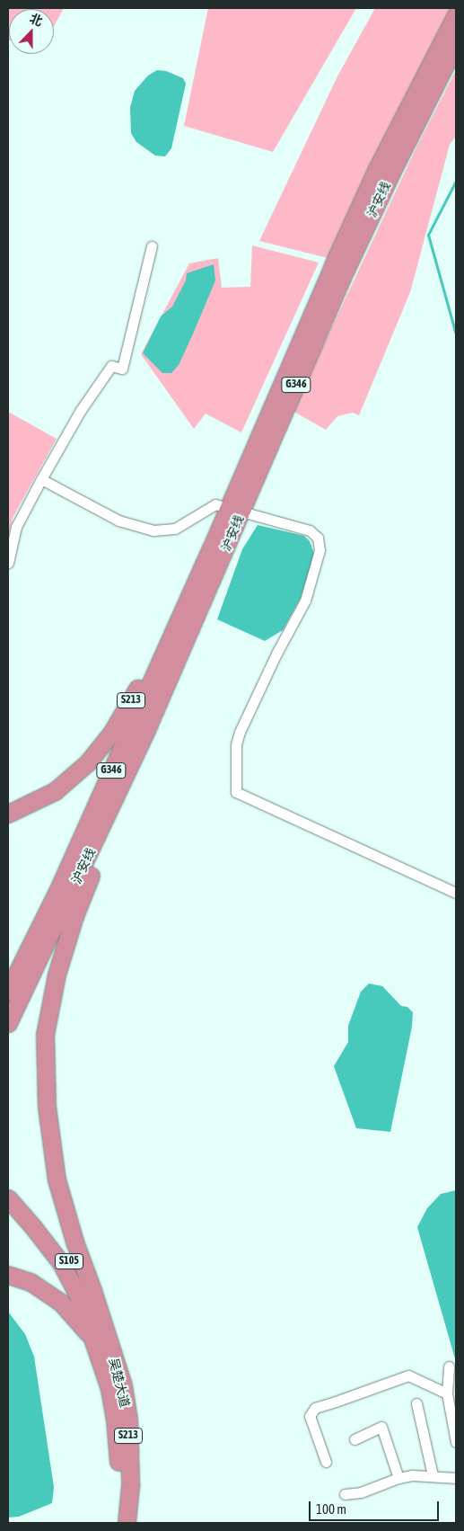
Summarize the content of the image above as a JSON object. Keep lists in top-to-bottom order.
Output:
{
  "streets": {
    "highway": [
      "沪安线",
      "G346",
      "S213",
      "S105",
      "吴楚大道"
    ]
  },
  "crossings": [
    ["沪安线", "S213"],
    ["S105", "吴楚大道"]
  ],
  "scale_bar": "100 m",
  "north": "top"
}
